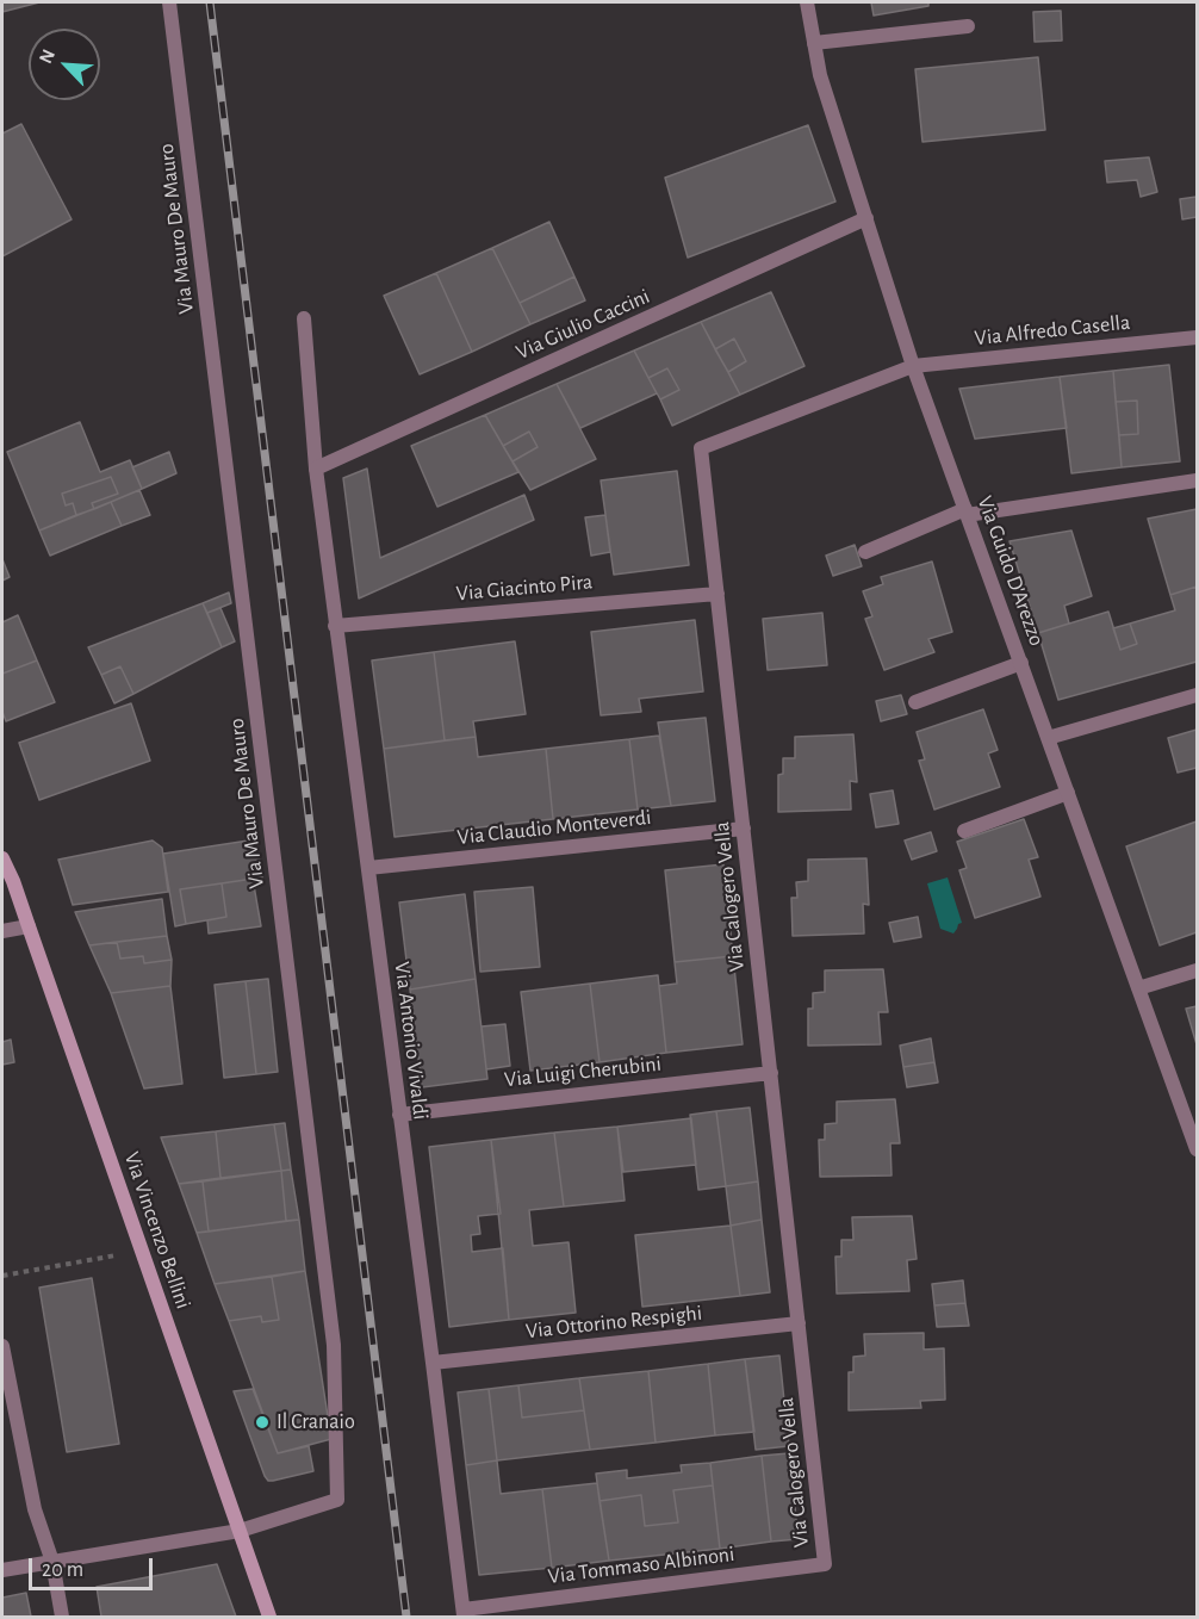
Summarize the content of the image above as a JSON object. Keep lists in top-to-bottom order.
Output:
{
  "streets": {
    "main road": ["Via Vincenzo Bellini"],
    "street": [
      "Via Mauro De Mauro",
      "Via Giulio Caccini",
      "Via Alfredo Casella",
      "Via Guido D'Arezzo",
      "Via Giacinto Pira",
      "Via Claudio Monteverdi",
      "Via Calogero Vella",
      "Via Antonio Vivaldi",
      "Via Luigi Cherubini",
      "Via Ottorino Respighi",
      "Via Tommaso Albinoni"
    ]
  },
  "crossings": [
    ["Via Mauro De Mauro", "Via Vincenzo Bellini"],
    ["Via Giulio Caccini", "Via Guido D'Arezzo"],
    ["Via Giulio Caccini", "Via Antonio Vivaldi"],
    ["Via Alfredo Casella", "Via Guido D'Arezzo"],
    ["Via Alfredo Casella", "Via Calogero Vella"],
    ["Via Guido D'Arezzo", "Via Calogero Vella"],
    ["Via Giacinto Pira", "Via Calogero Vella"],
    ["Via Giacinto Pira", "Via Antonio Vivaldi"],
    ["Via Claudio Monteverdi", "Via Calogero Vella"],
    ["Via Claudio Monteverdi", "Via Antonio Vivaldi"],
    ["Via Calogero Vella", "Via Luigi Cherubini"],
    ["Via Calogero Vella", "Via Ottorino Respighi"],
    ["Via Calogero Vella", "Via Tommaso Albinoni"],
    ["Via Antonio Vivaldi", "Via Luigi Cherubini"],
    ["Via Antonio Vivaldi", "Via Ottorino Respighi"],
    ["Via Antonio Vivaldi", "Via Tommaso Albinoni"]
  ],
  "places": ["Il Cranaio"],
  "scale_bar": "20 m",
  "north": "top left"
}
